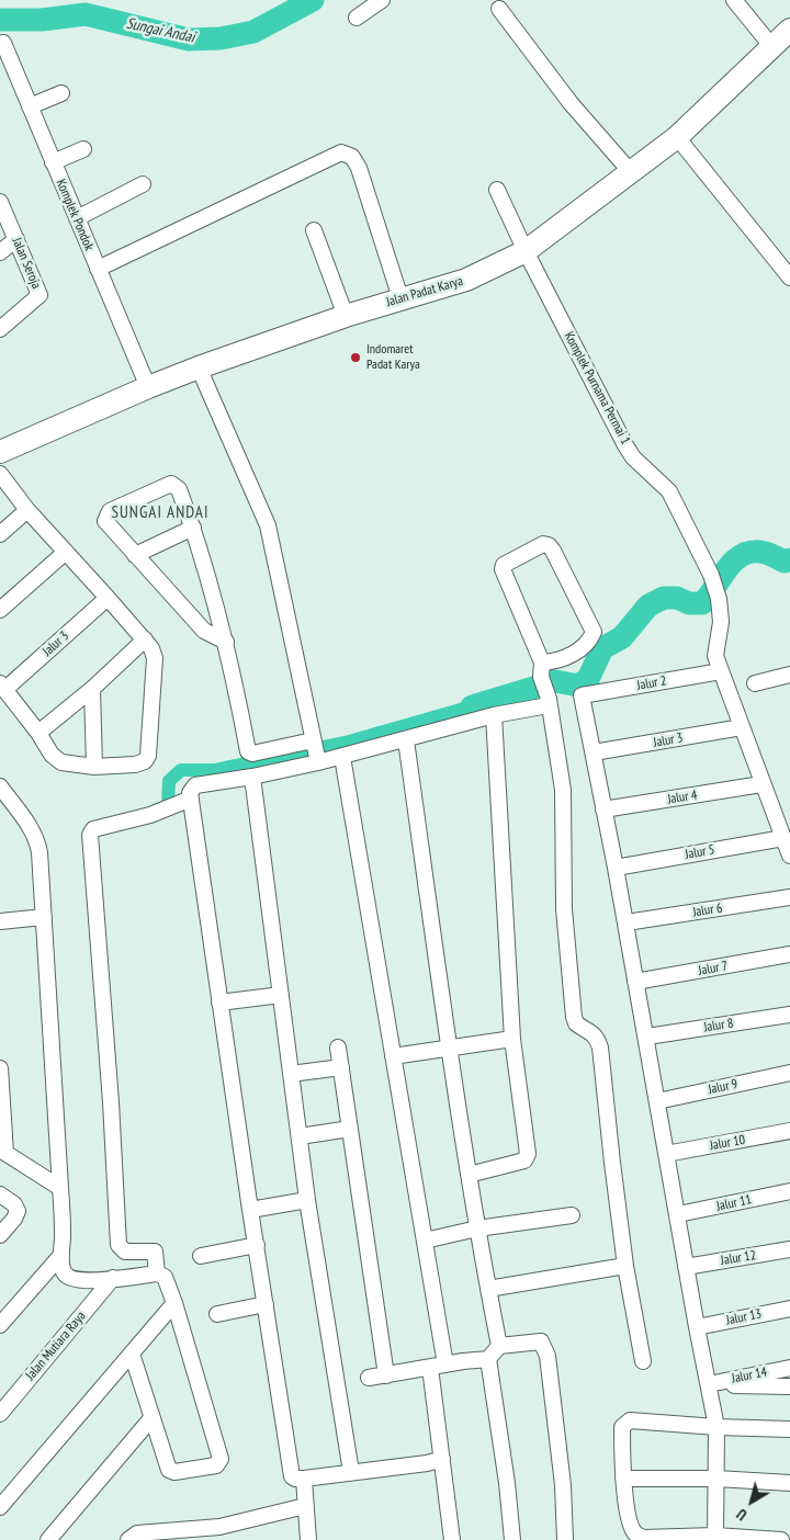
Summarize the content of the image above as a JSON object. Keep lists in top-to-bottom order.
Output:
{
  "streets": {
    "street": [
      "Komplek Pondok",
      "Jalan Seroja",
      "Jalan Padat Karya",
      "Komplek Purnama Permai 1",
      "Jalur 3",
      "Jalur 2",
      "Jalur 4",
      "Jalur 5",
      "Jalur 6",
      "Jalur 7",
      "Jalur 8",
      "Jalur 9",
      "Jalur 10",
      "Jalur 11",
      "Jalur 12",
      "Jalur 13",
      "Jalan Mutiara Raya",
      "Jalur 14"
    ]
  },
  "crossings": [
    ["Komplek Pondok", "Jalan Padat Karya"],
    ["Jalan Padat Karya", "Komplek Purnama Permai 1"],
    ["Komplek Purnama Permai 1", "Jalur 2"],
    ["Jalur 3", "Jalur 2"]
  ],
  "districts": ["SUNGAI ANDAI"],
  "water": ["Sungai Andai"],
  "places": ["Indomaret Padat Karya"],
  "north": "bottom left"
}
